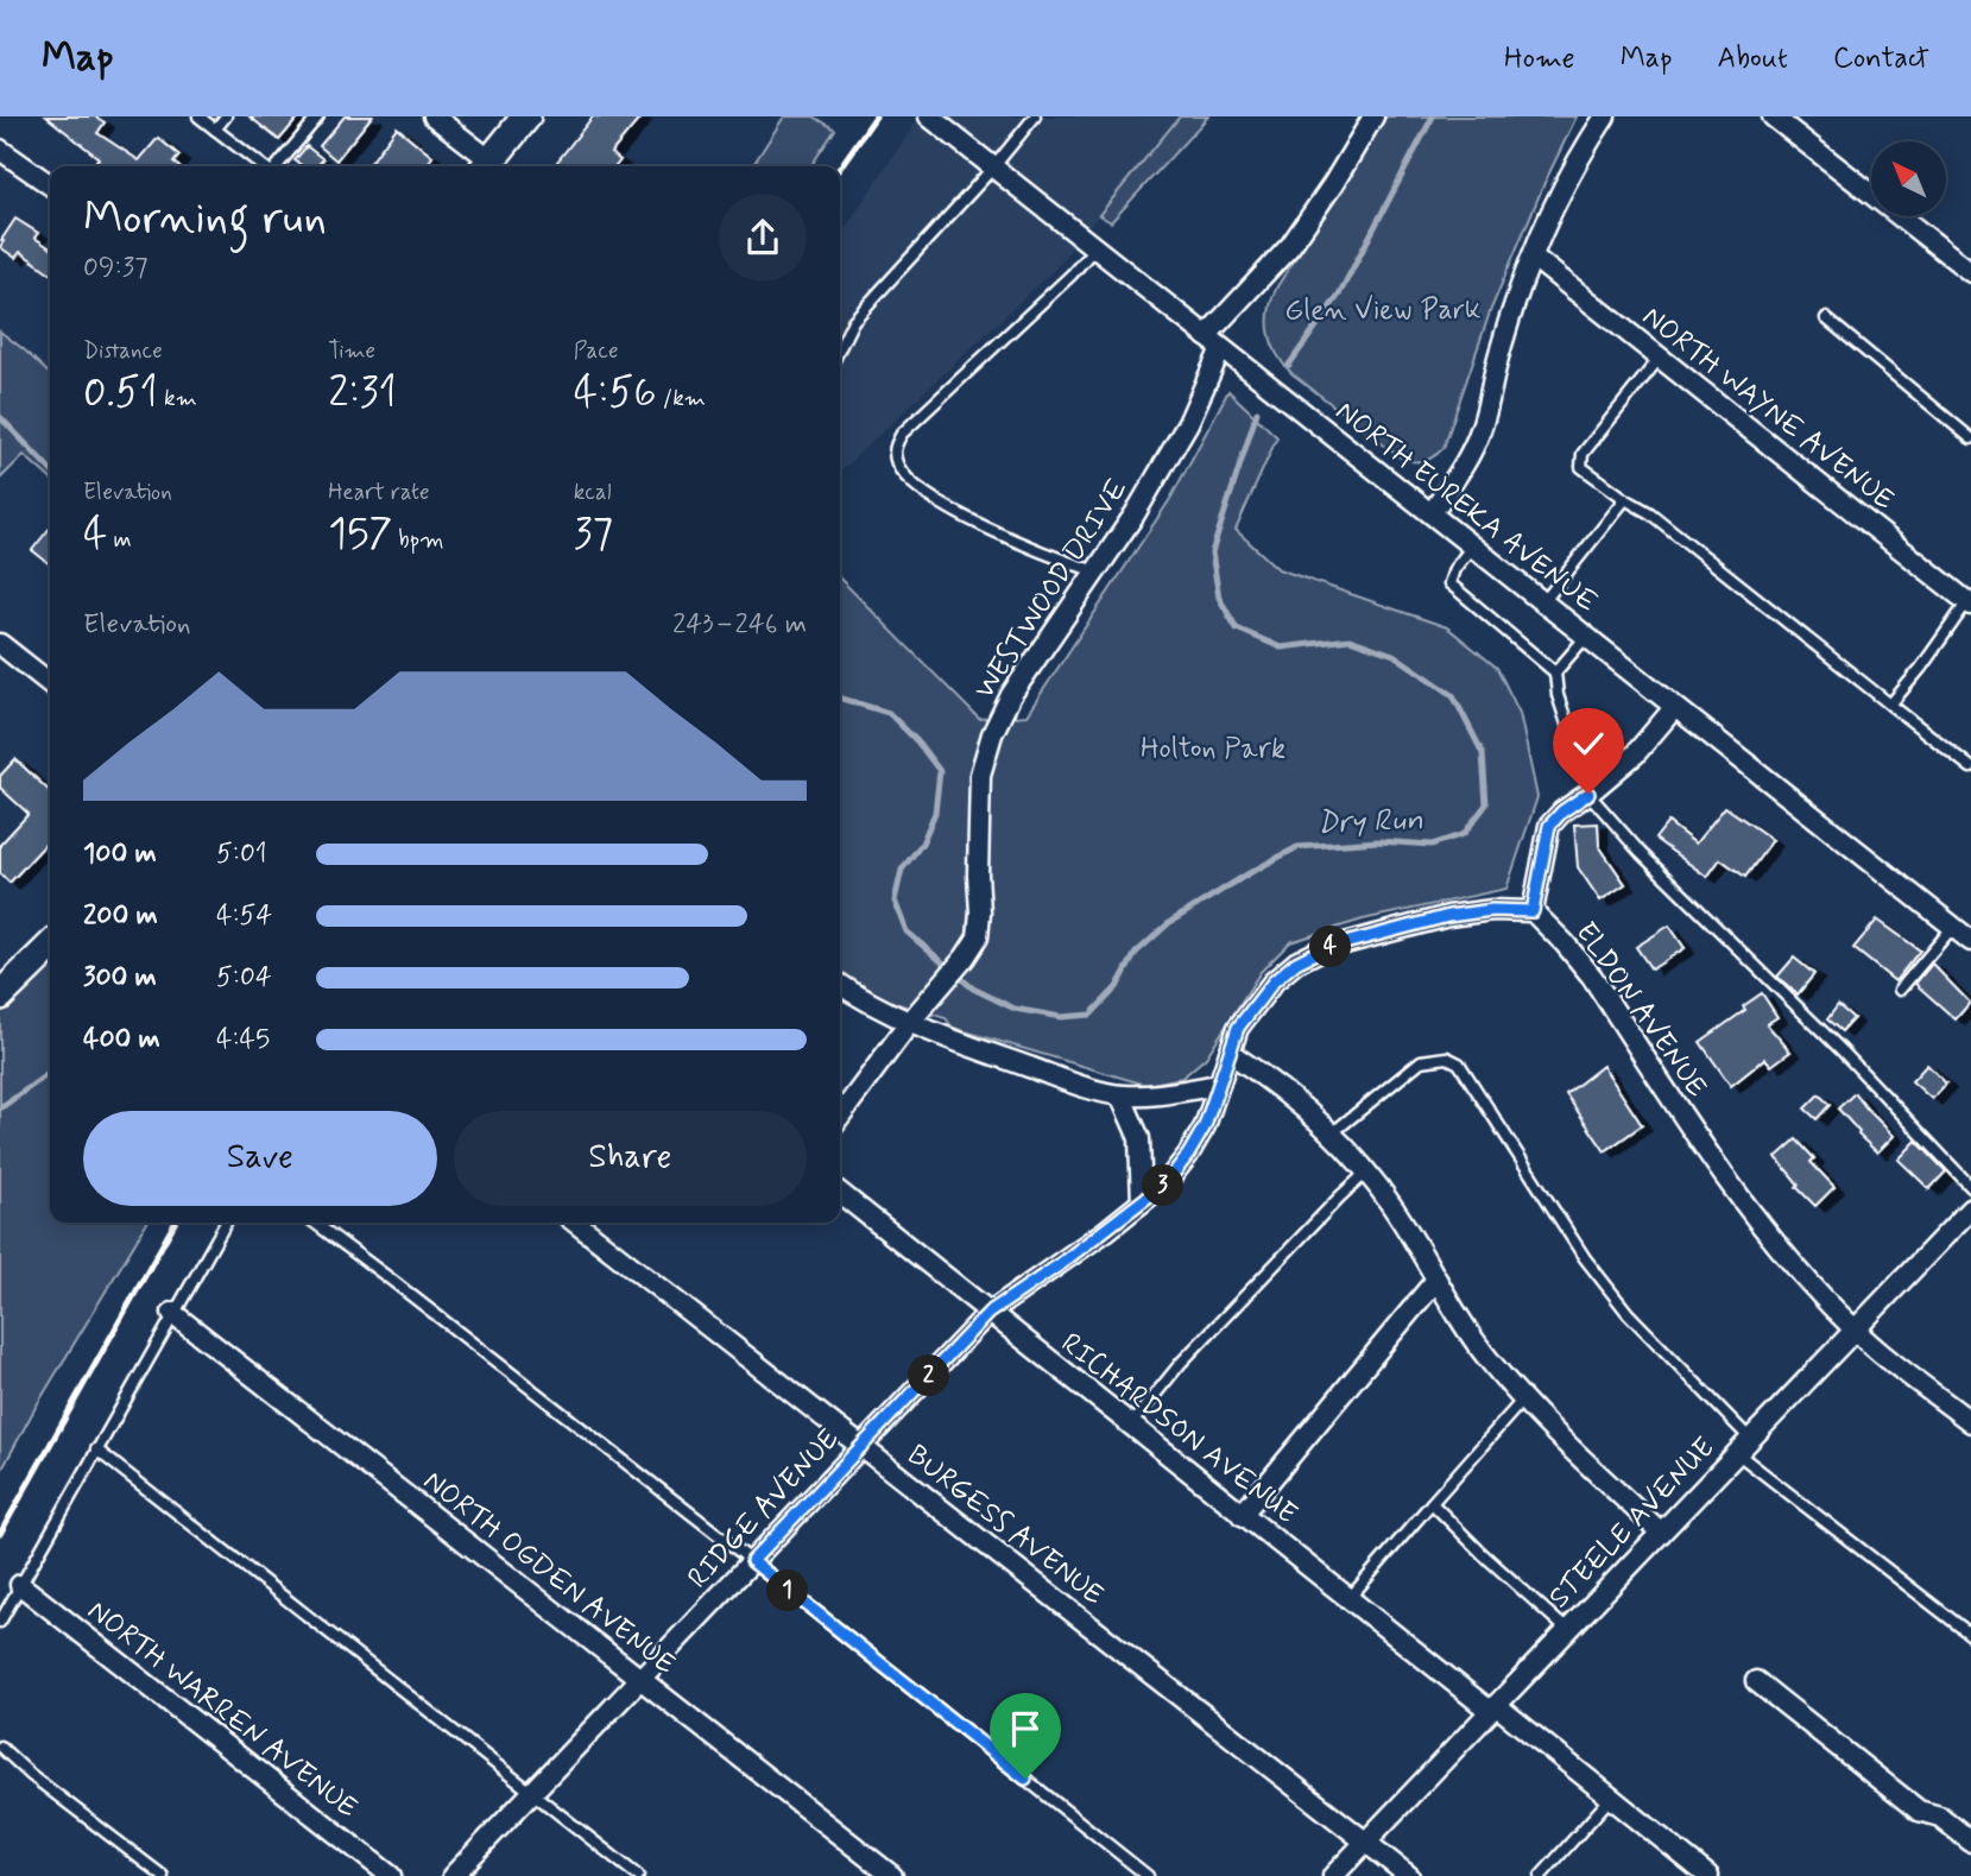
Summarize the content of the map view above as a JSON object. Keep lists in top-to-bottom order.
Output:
{
  "streets": {
    "street": [
      "NORTH WAYNE AVENUE",
      "NORTH EUREKA AVENUE",
      "WESTWOOD DRIVE",
      "ELDON AVENUE",
      "RICHARDSON AVENUE",
      "RIDGE AVENUE",
      "STEELE AVENUE",
      "BURGESS AVENUE",
      "NORTH OGDEN AVENUE",
      "NORTH WARREN AVENUE"
    ]
  },
  "crossings": [
    ["NORTH EUREKA AVENUE", "WESTWOOD DRIVE"],
    ["ELDON AVENUE", "RIDGE AVENUE"],
    ["ELDON AVENUE", "STEELE AVENUE"],
    ["RICHARDSON AVENUE", "RIDGE AVENUE"],
    ["RICHARDSON AVENUE", "STEELE AVENUE"],
    ["RIDGE AVENUE", "BURGESS AVENUE"],
    ["RIDGE AVENUE", "NORTH OGDEN AVENUE"],
    ["STEELE AVENUE", "BURGESS AVENUE"]
  ],
  "water": ["Dry Run"],
  "parks": ["Glen View Park", "Holton Park"],
  "north": "top left",
  "page": {
    "header": "Map",
    "nav": [
      "Home",
      "Map",
      "About",
      "Contact"
    ],
    "heading": ["Morning run", "09:37"],
    "stats": [
      ["Distance", "0.51 km"],
      ["Time", "2:31"],
      ["Pace", "4:56 /km"],
      ["Elevation", "4 m"],
      ["Heart rate", "157 bpm"],
      ["kcal", "37"]
    ],
    "chart": ["Elevation", "243–246 m"],
    "list": [
      {
        "name": "100 m",
        "note": "5:01"
      },
      {
        "name": "200 m",
        "note": "4:54"
      },
      {
        "name": "300 m",
        "note": "5:04"
      },
      {
        "name": "400 m",
        "note": "4:45"
      }
    ],
    "pins": [
      "4",
      "3",
      "2",
      "1"
    ],
    "buttons": ["Save", "Share"]
  }
}
